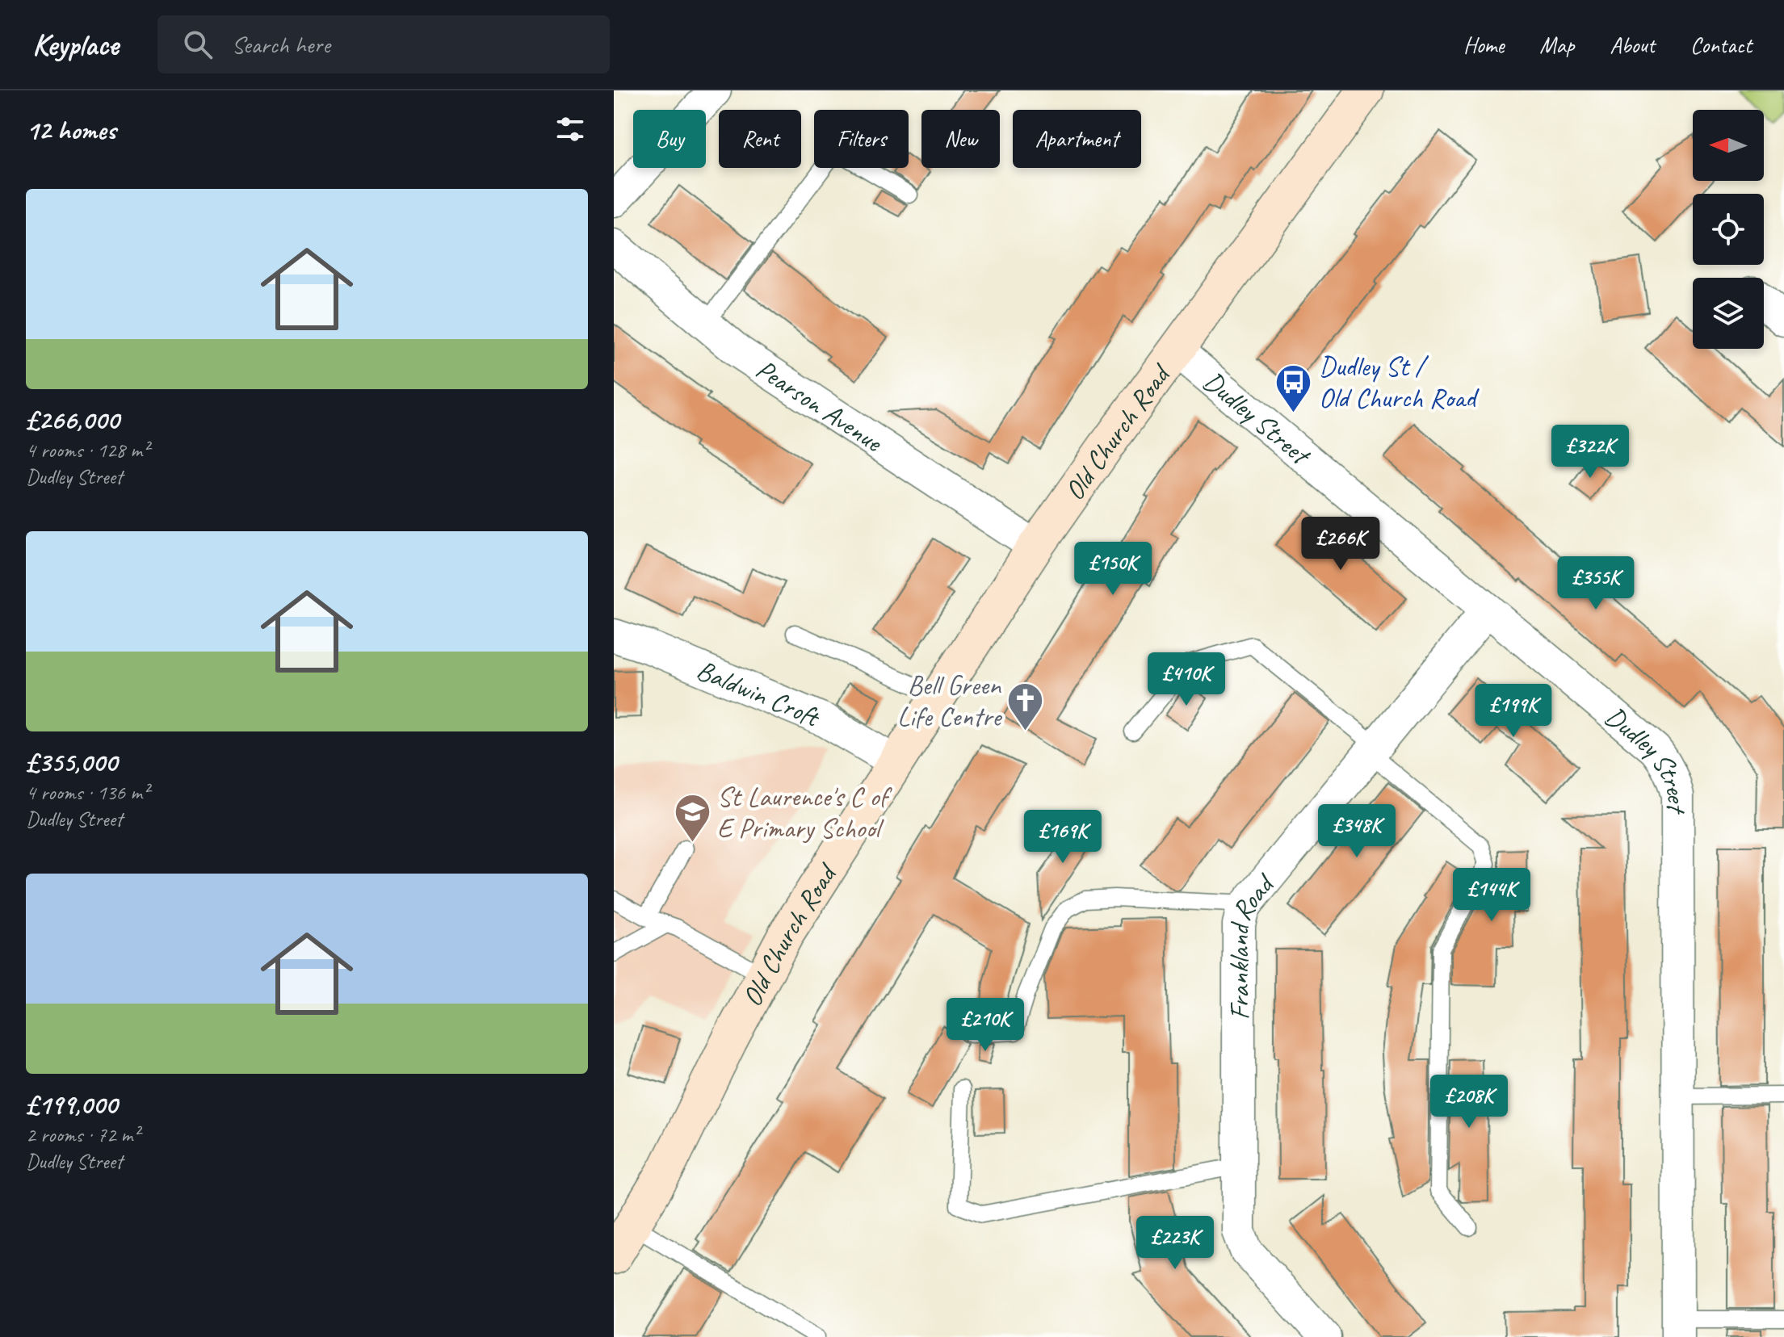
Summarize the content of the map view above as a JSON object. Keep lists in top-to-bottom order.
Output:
{
  "streets": {
    "main road": ["Old Church Road"],
    "street": [
      "Pearson Avenue",
      "Dudley Street",
      "Baldwin Croft",
      "Frankland Road"
    ]
  },
  "crossings": [
    ["Pearson Avenue", "Old Church Road"],
    ["Dudley Street", "Old Church Road"],
    ["Dudley Street", "Frankland Road"],
    ["Old Church Road", "Baldwin Croft"]
  ],
  "places": {
    "bus stop": ["Dudley St / Old Church Road"],
    "church": ["Bell Green Life Centre"],
    "school or university": ["St Laurence's C of E Primary School"]
  },
  "north": "left",
  "page": {
    "header": "Keyplace",
    "search": "Search here",
    "nav": [
      "Home",
      "Map",
      "About",
      "Contact"
    ],
    "heading": "12 homes",
    "chip": [
      "Buy",
      "Rent",
      "Filters",
      "New",
      "Apartment"
    ],
    "list": [
      {
        "name": "£266,000",
        "note": "4 rooms · 128 m² · Dudley Street"
      },
      {
        "name": "£355,000",
        "note": "4 rooms · 136 m² · Dudley Street"
      },
      {
        "name": "£199,000",
        "note": "2 rooms · 72 m² · Dudley Street"
      }
    ],
    "price": [
      "£322K",
      "£266K",
      "£150K",
      "£355K",
      "£410K",
      "£199K",
      "£348K",
      "£169K",
      "£144K",
      "£210K",
      "£208K",
      "£223K"
    ]
  }
}
